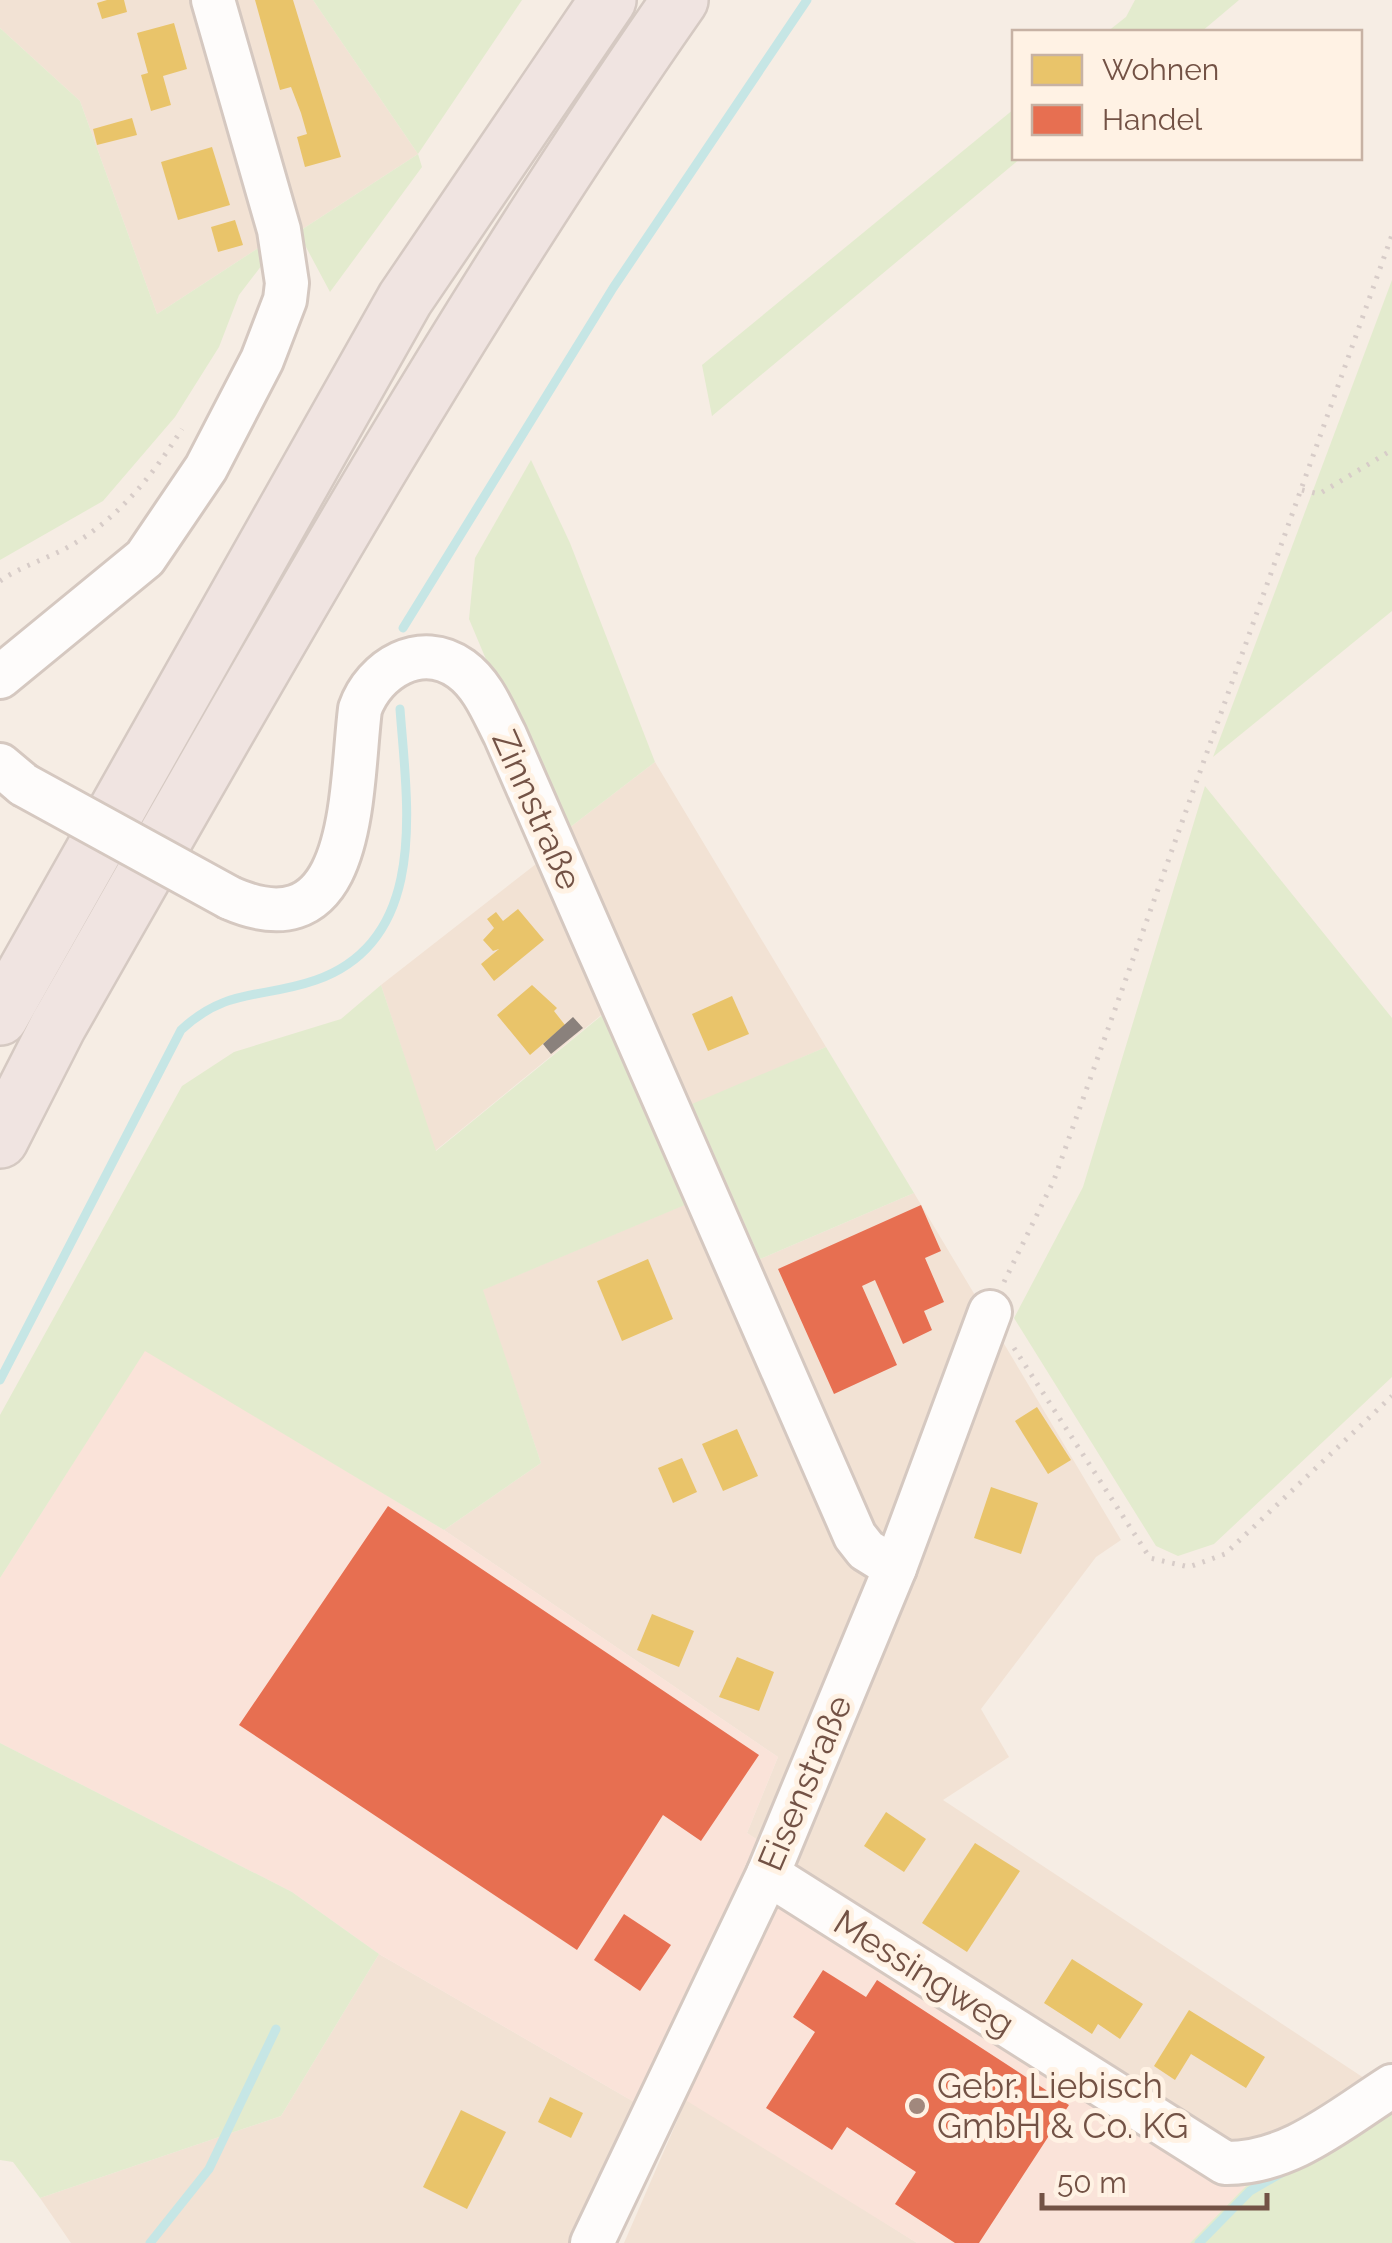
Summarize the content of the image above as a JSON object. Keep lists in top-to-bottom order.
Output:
{
  "streets": {
    "street": ["Zinnstraße", "Eisenstraße", "Messingweg"]
  },
  "crossings": [
    ["Zinnstraße", "Eisenstraße"],
    ["Eisenstraße", "Messingweg"]
  ],
  "places": ["Gebr. Liebisch GmbH & Co. KG"],
  "legend": ["Wohnen", "Handel"],
  "scale_bar": "50 m"
}
